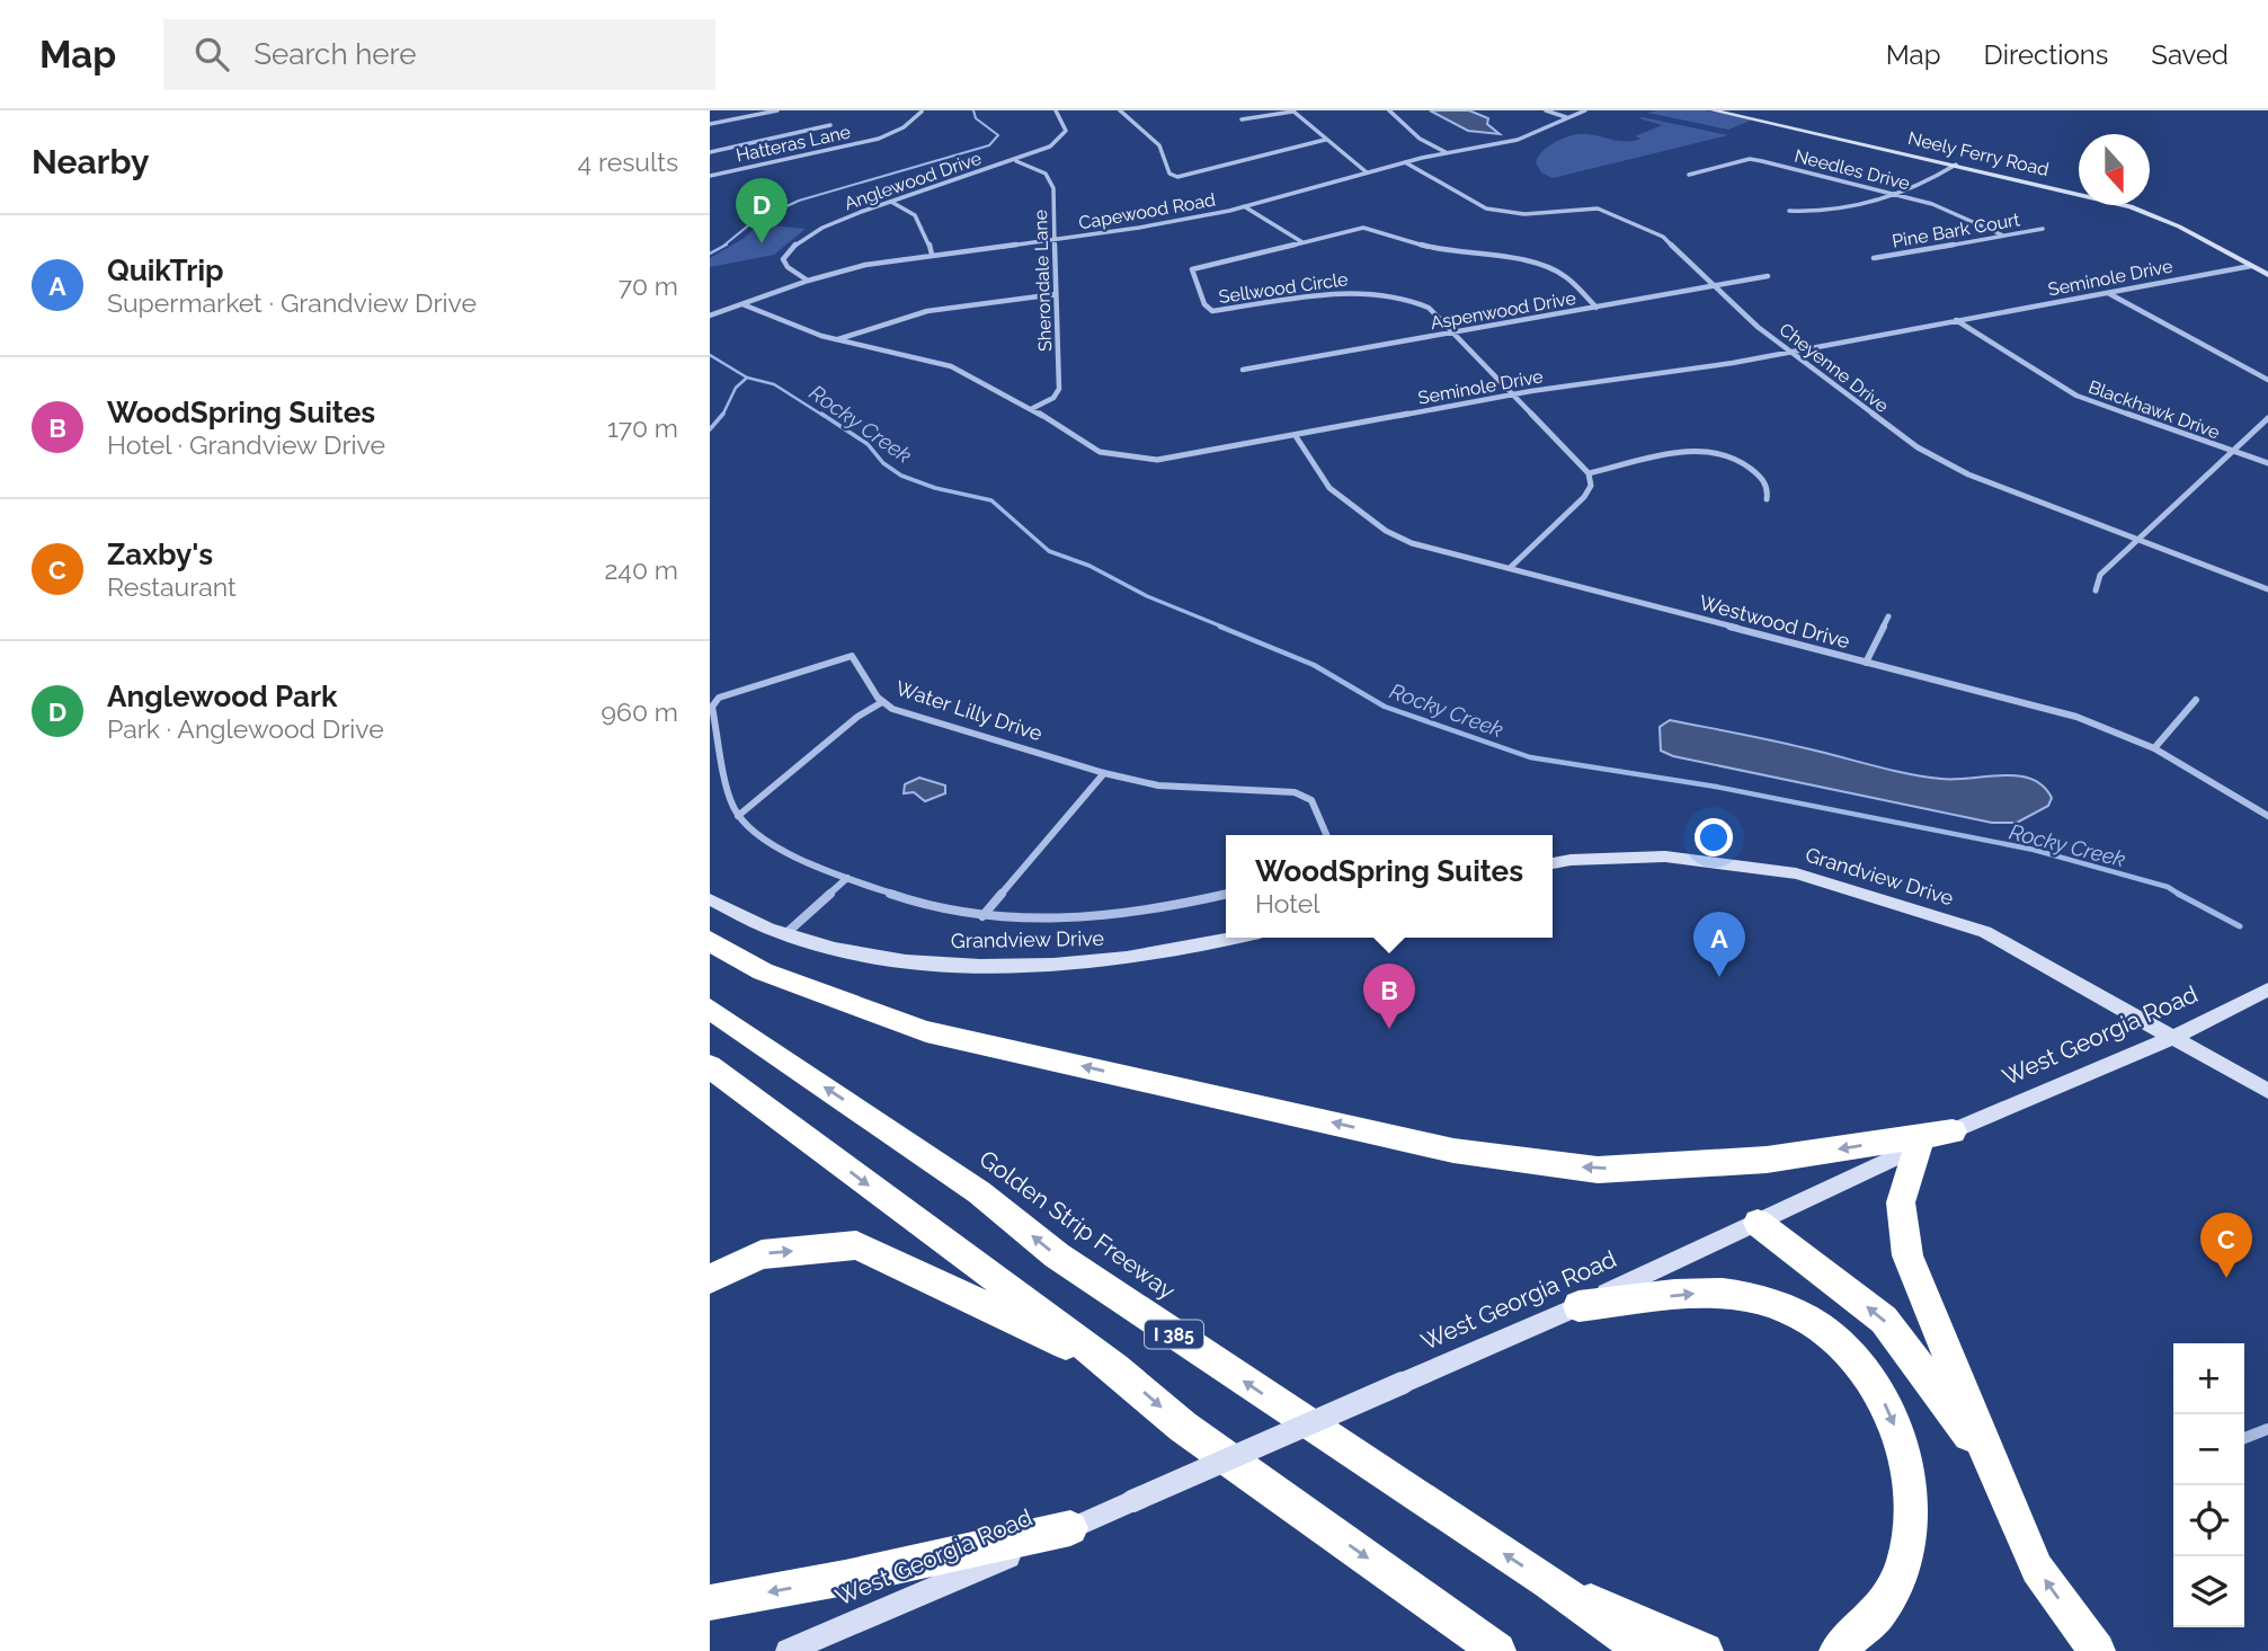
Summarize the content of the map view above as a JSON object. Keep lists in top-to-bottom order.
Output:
{
  "streets": {
    "highway": ["Golden Strip Freeway", "I 385"],
    "street": [
      "Hatteras Lane",
      "Neely Ferry Road",
      "Needles Drive",
      "Anglewood Drive",
      "Capewood Road",
      "Pine Bark Court",
      "Seminole Drive",
      "Sherondale Lane",
      "Sellwood Circle",
      "Aspenwood Drive",
      "Cheyenne Drive",
      "Blackhawk Drive",
      "Westwood Drive",
      "Water Lilly Drive",
      "Grandview Drive",
      "West Georgia Road"
    ]
  },
  "crossings": [
    ["Neely Ferry Road", "Seminole Drive"],
    ["Needles Drive", "Pine Bark Court"],
    ["Anglewood Drive", "Capewood Road"],
    ["Anglewood Drive", "Sherondale Lane"],
    ["Capewood Road", "Seminole Drive"],
    ["Capewood Road", "Sherondale Lane"],
    ["Capewood Road", "Cheyenne Drive"],
    ["Seminole Drive", "Sherondale Lane"],
    ["Seminole Drive", "Sellwood Circle"],
    ["Seminole Drive", "Cheyenne Drive"],
    ["Seminole Drive", "Blackhawk Drive"],
    ["Seminole Drive", "Westwood Drive"],
    ["Sellwood Circle", "Aspenwood Drive"],
    ["Aspenwood Drive", "Cheyenne Drive"],
    ["Grandview Drive", "West Georgia Road"]
  ],
  "water": ["Rocky Creek"],
  "north": "bottom",
  "page": {
    "header": "Map",
    "search": "Search here",
    "nav": ["Map", "Directions", "Saved"],
    "heading": ["Nearby", "4 results"],
    "pins": [
      "D",
      "A",
      "B",
      "C"
    ],
    "list": [
      {
        "mark": "A",
        "name": "QuikTrip",
        "note": "Supermarket · Grandview Drive",
        "value": "70 m"
      },
      {
        "mark": "B",
        "name": "WoodSpring Suites",
        "note": "Hotel · Grandview Drive",
        "value": "170 m"
      },
      {
        "mark": "C",
        "name": "Zaxby's",
        "note": "Restaurant",
        "value": "240 m"
      },
      {
        "mark": "D",
        "name": "Anglewood Park",
        "note": "Park · Anglewood Drive",
        "value": "960 m"
      }
    ],
    "popup": ["WoodSpring Suites", "Hotel"],
    "map_buttons": ["+", "−"]
  }
}
